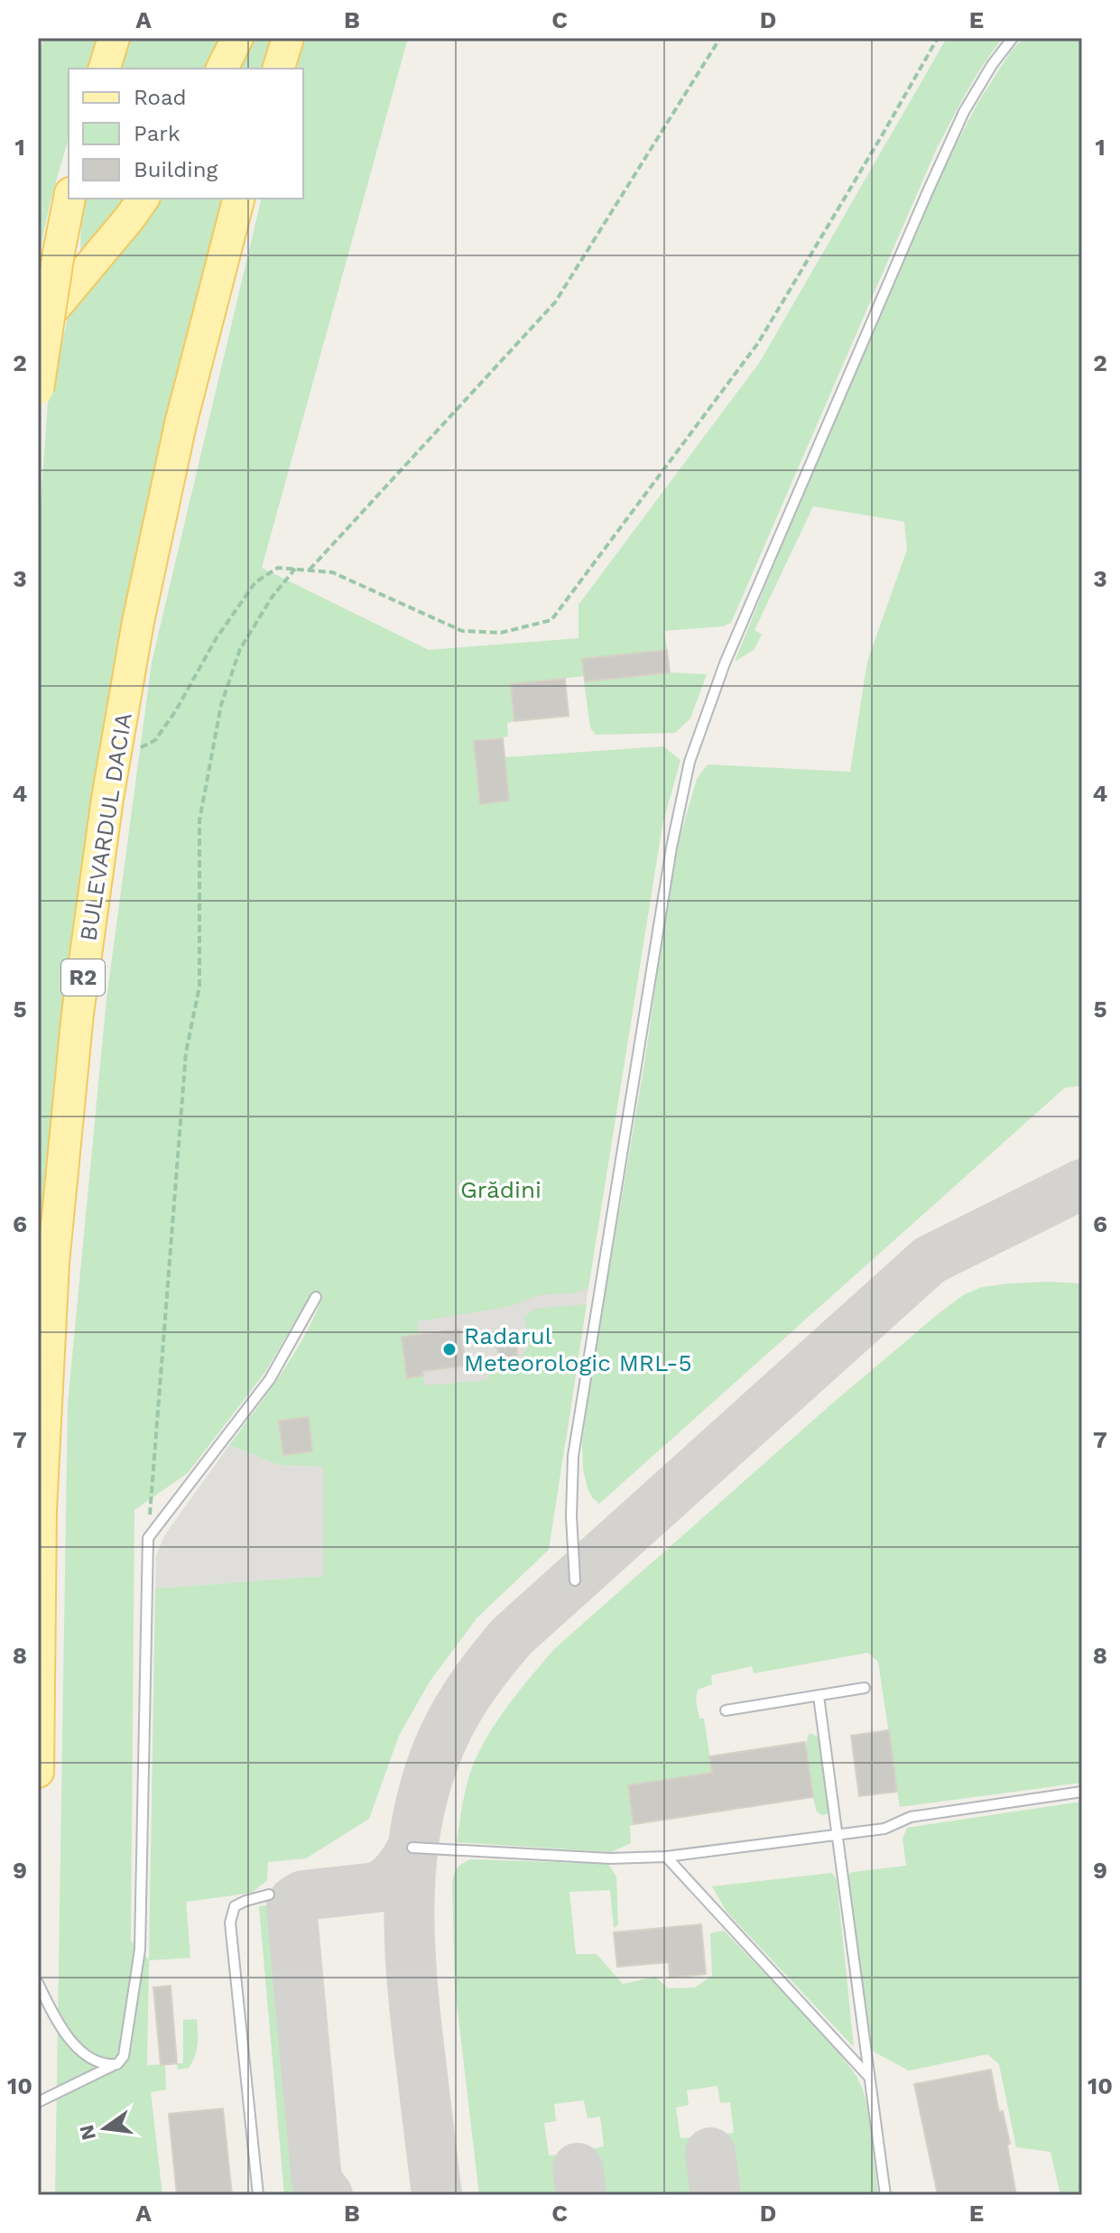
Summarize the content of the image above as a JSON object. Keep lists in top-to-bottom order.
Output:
{
  "streets": {
    "main road": ["BULEVARDUL DACIA", "R2"]
  },
  "parks": ["Grădini"],
  "places": ["Radarul Meteorologic MRL-5"],
  "legend": ["Road", "Park", "Building"],
  "north": "left",
  "grid": {
    "columns": [
      "A",
      "B",
      "C",
      "D",
      "E"
    ],
    "rows": [
      "1",
      "2",
      "3",
      "4",
      "5",
      "6",
      "7",
      "8",
      "9",
      "10"
    ]
  }
}
